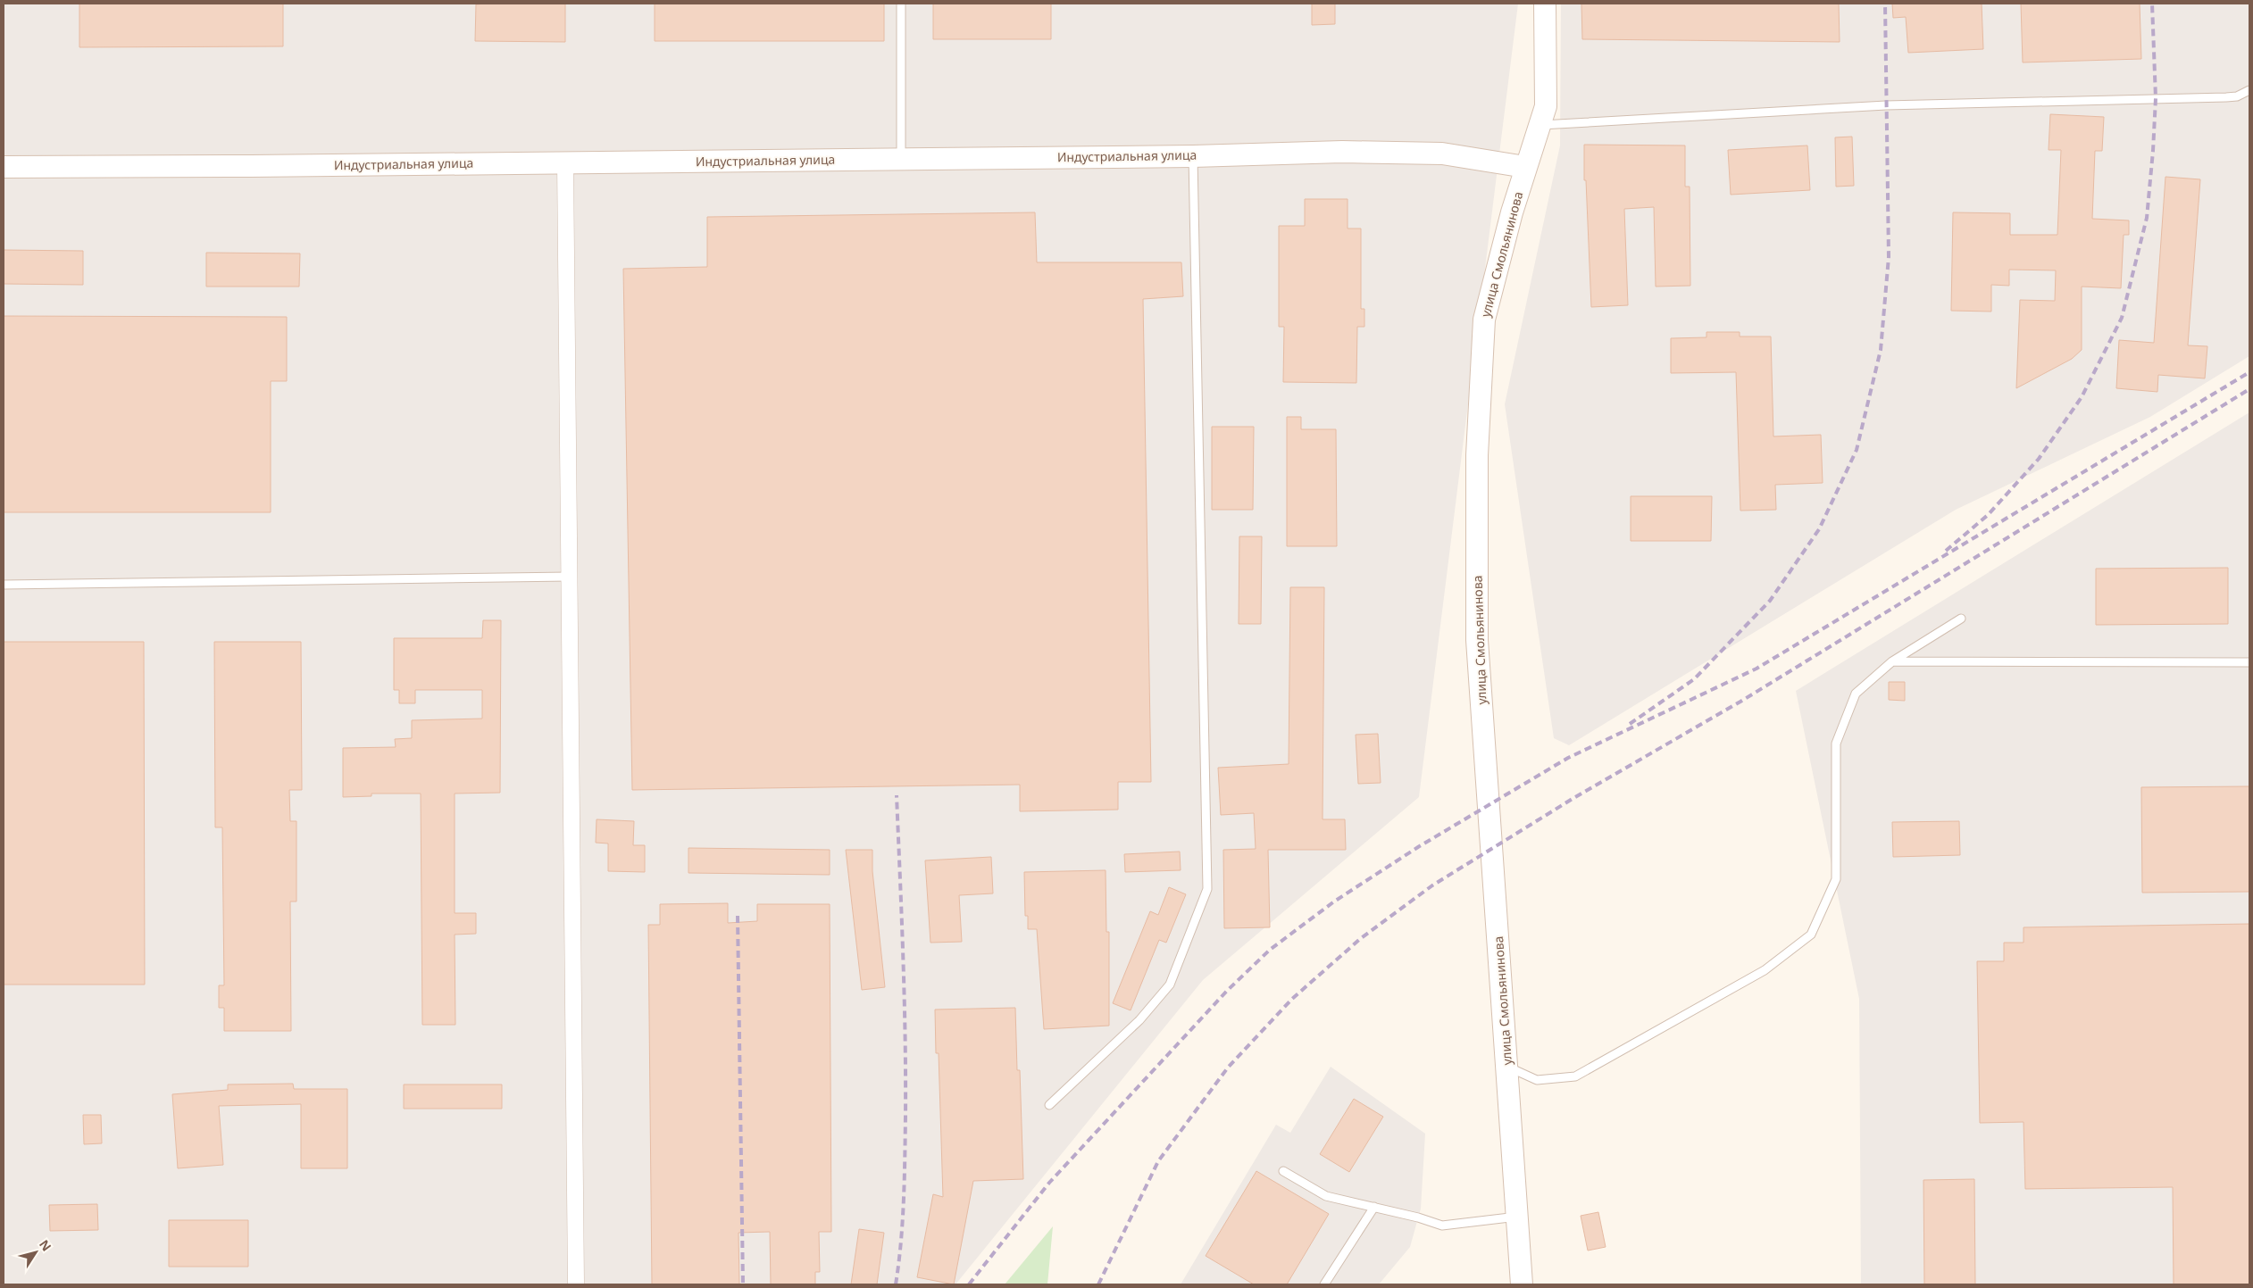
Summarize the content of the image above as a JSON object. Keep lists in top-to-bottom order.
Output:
{
  "streets": {
    "street": ["Индустриальная улица", "улица Смольянинова"]
  },
  "crossings": [
    ["Индустриальная улица", "улица Смольянинова"]
  ],
  "north": "top right"
}
